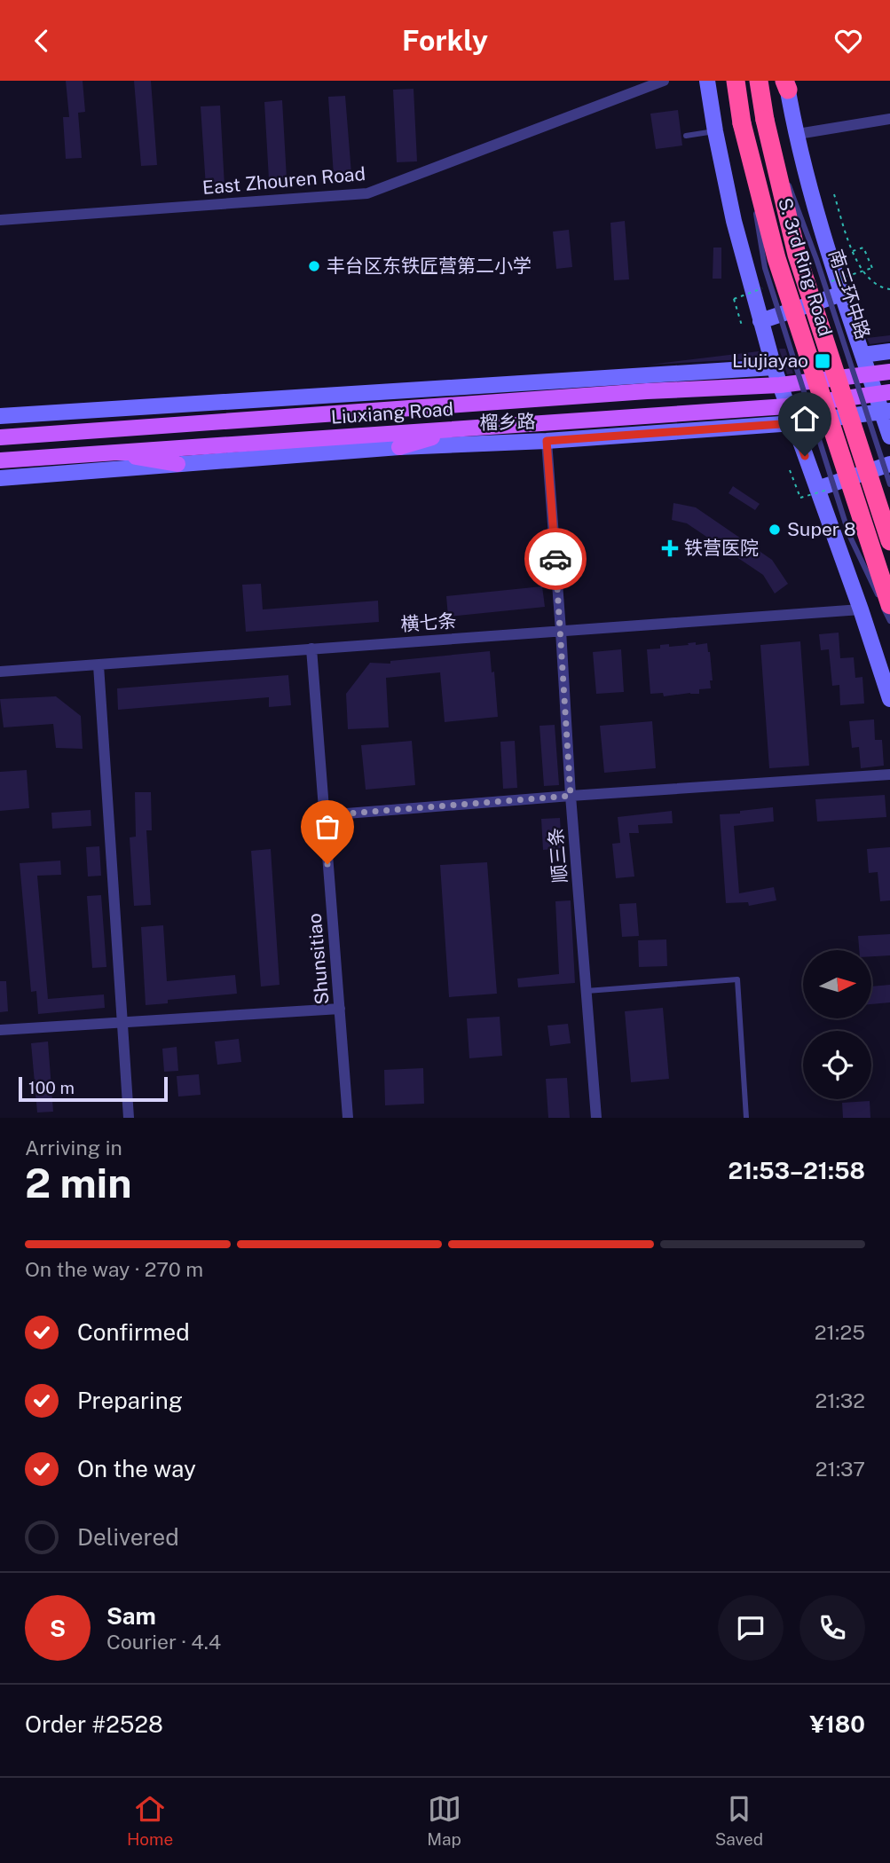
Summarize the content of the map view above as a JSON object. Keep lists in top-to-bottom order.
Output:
{
  "streets": {
    "highway": ["S. 3rd Ring Road"],
    "main road": ["Liuxiang Road"],
    "street": [
      "East Zhouren Road",
      "南三环中路",
      "榴乡路",
      "横七条",
      "顺三条",
      "Shunsitiao"
    ]
  },
  "crossings": [
    ["南三环中路", "Liuxiang Road"],
    ["南三环中路", "榴乡路"],
    ["榴乡路", "顺三条"],
    ["横七条", "顺三条"],
    ["横七条", "Shunsitiao"]
  ],
  "places": {
    "other": ["丰台区东铁匠营第二小学", "Super 8"],
    "transit": ["Liujiayao"],
    "health": ["铁营医院"]
  },
  "scale_bar": "100 m",
  "north": "right",
  "page": {
    "header": "Forkly",
    "scale": "100 m",
    "heading": ["2 min", "Arriving in", "21:53–21:58"],
    "panel": [
      "Sam",
      "Courier · 4.4",
      "Order #2528",
      "¥180"
    ],
    "bar": "On the way · 270 m",
    "list": [
      ["Confirmed", "21:25"],
      ["Preparing", "21:32"],
      ["On the way", "21:37"],
      "Delivered"
    ],
    "round": "S",
    "tabs": ["Home", "Map", "Saved"]
  }
}
